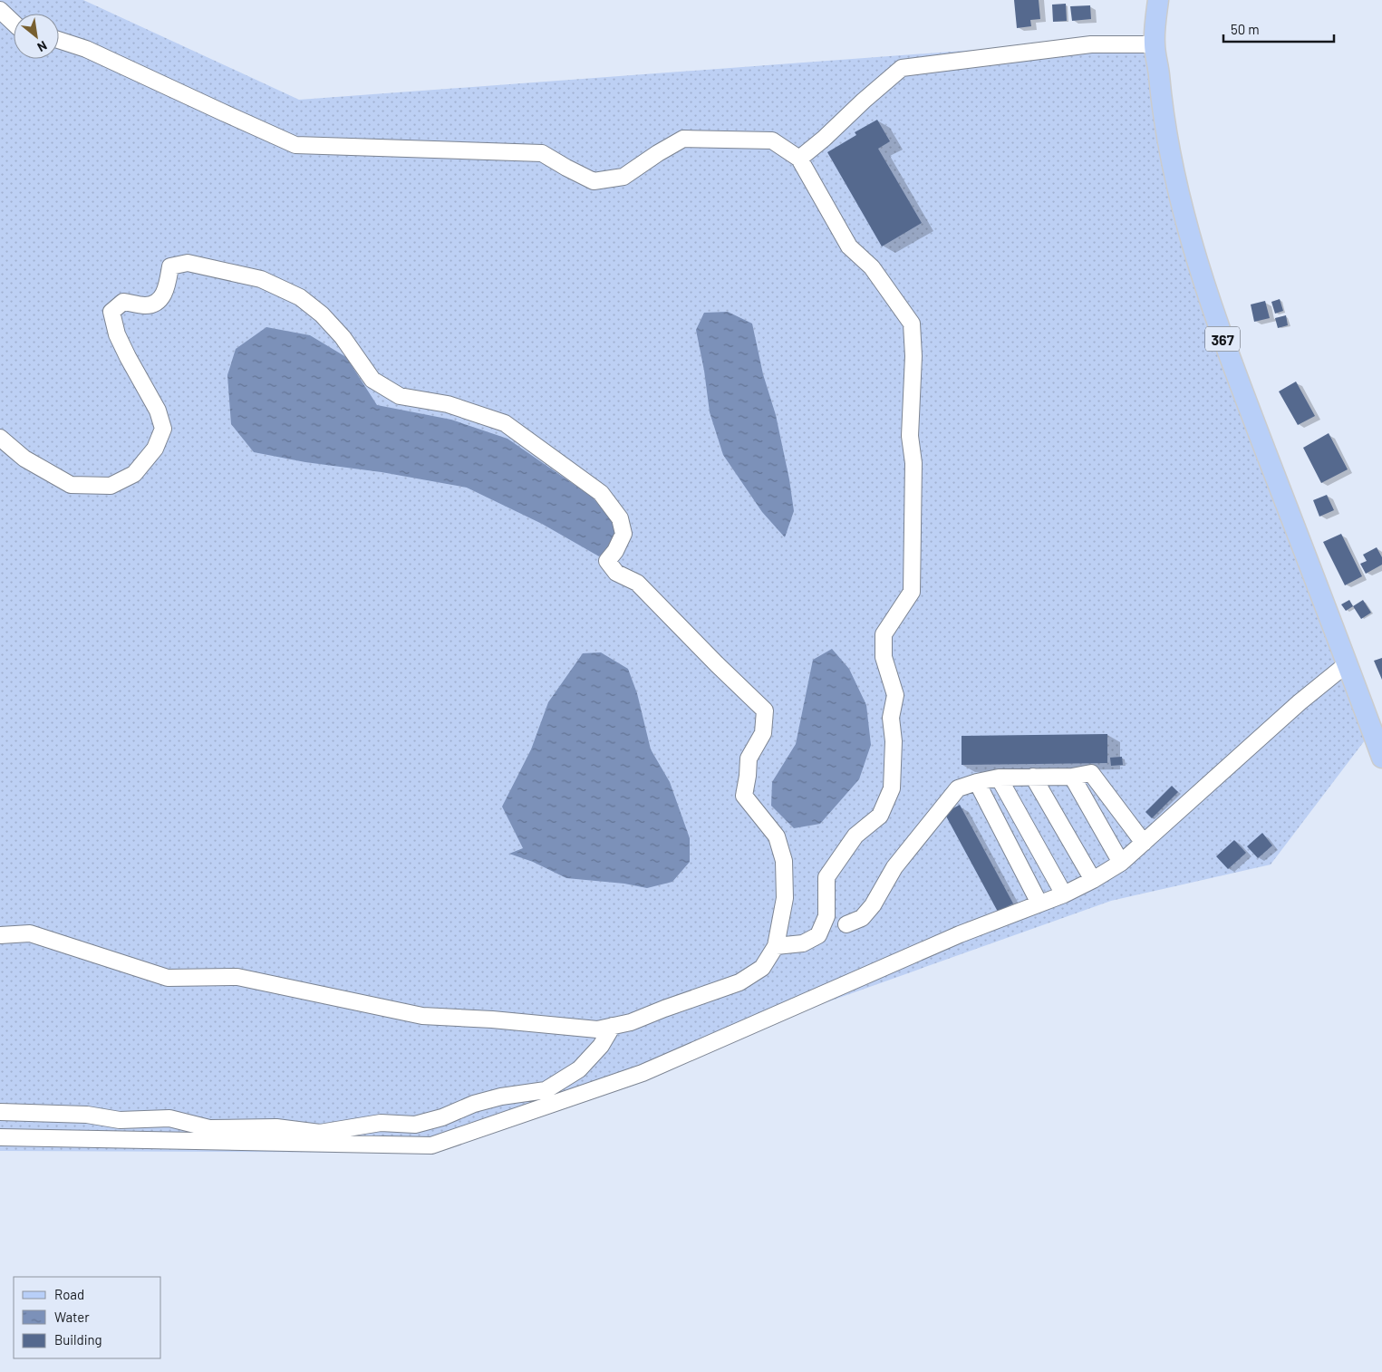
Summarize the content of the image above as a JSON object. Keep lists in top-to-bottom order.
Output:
{
  "streets": {
    "main road": ["367"]
  },
  "legend": ["Road", "Water", "Building"],
  "scale_bar": "50 m",
  "north": "bottom right"
}
